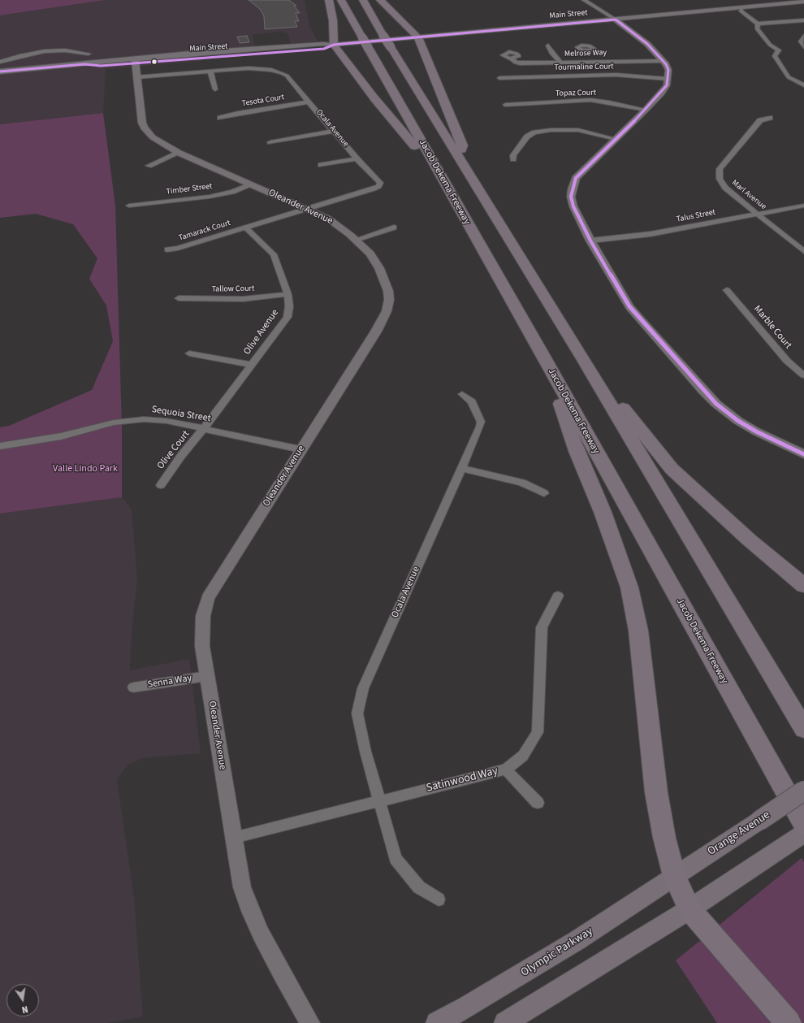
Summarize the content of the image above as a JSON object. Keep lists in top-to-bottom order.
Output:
{
  "streets": {
    "highway": ["Jacob Dekema Freeway"],
    "main road": ["Orange Avenue", "Olympic Parkway"],
    "street": [
      "Main Street",
      "Melrose Way",
      "Tourmaline Court",
      "Topaz Court",
      "Tesota Court",
      "Ocala Avenue",
      "Timber Street",
      "Marl Avenue",
      "Oleander Avenue",
      "Talus Street",
      "Tamarack Court",
      "Tallow Court",
      "Marble Court",
      "Olive Avenue",
      "Sequoia Street",
      "Olive Court",
      "Senna Way",
      "Satinwood Way"
    ]
  },
  "crossings": [
    ["Main Street", "Oleander Avenue"],
    ["Tesota Court", "Ocala Avenue"],
    ["Ocala Avenue", "Tamarack Court"],
    ["Ocala Avenue", "Satinwood Way"],
    ["Timber Street", "Oleander Avenue"],
    ["Marl Avenue", "Talus Street"],
    ["Oleander Avenue", "Tamarack Court"],
    ["Oleander Avenue", "Sequoia Street"],
    ["Oleander Avenue", "Senna Way"],
    ["Oleander Avenue", "Satinwood Way"],
    ["Tamarack Court", "Olive Avenue"],
    ["Tallow Court", "Olive Avenue"],
    ["Olive Avenue", "Sequoia Street"],
    ["Olive Avenue", "Olive Court"],
    ["Sequoia Street", "Olive Court"],
    ["Orange Avenue", "Olympic Parkway"]
  ],
  "parks": ["Valle Lindo Park"],
  "north": "bottom"
}
